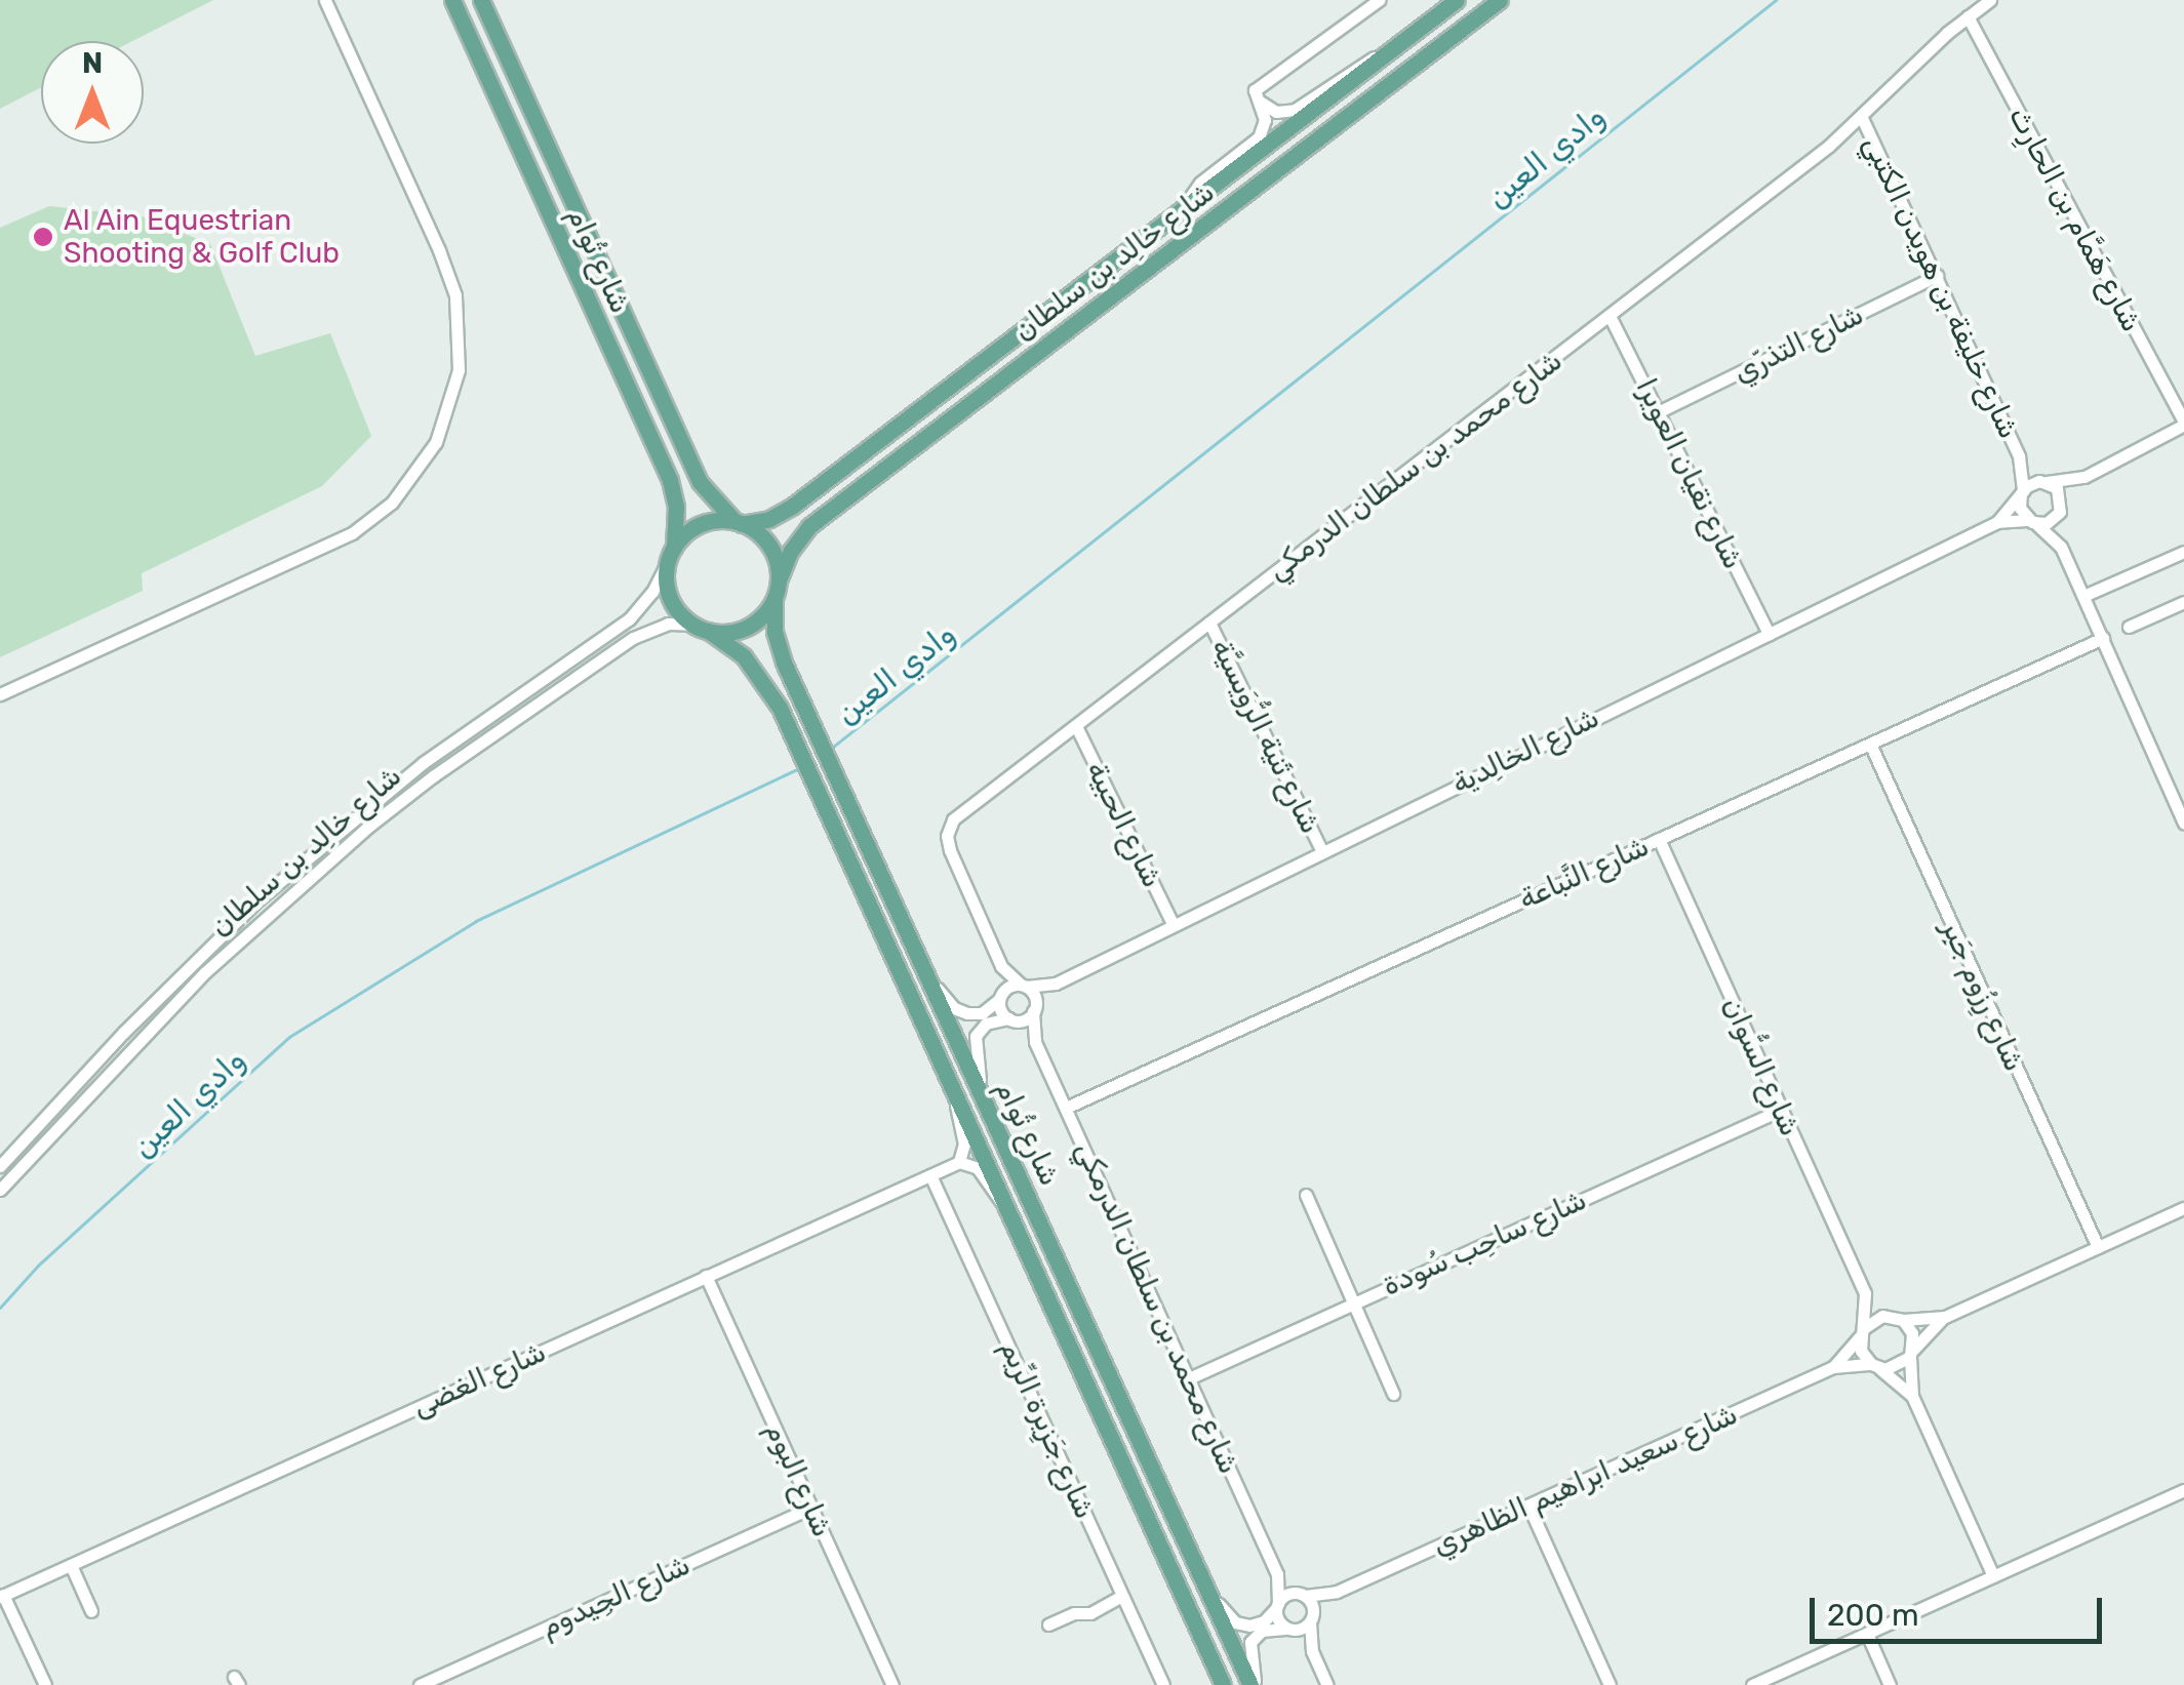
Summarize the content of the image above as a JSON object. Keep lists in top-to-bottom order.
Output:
{
  "streets": {
    "main road": ["شارع تُوام", "شارع خالِد بن سلطان"],
    "street": [
      "شارع هَمَّام بن الحارِث",
      "شارع خليفة بن هويدن الكتبي",
      "شارع التذرّي",
      "شارع محمد بن سلطان الدرمكي",
      "شارع نقيان العويرا",
      "شارع ثَنية الرُّوَيسيَّة",
      "شارع الخالِدية",
      "شارع الحبية",
      "شارع النَّباعة",
      "شارع رِزُوم جَبِر",
      "شارع السُّوان",
      "شارع ساحِب سُودة",
      "شارع الغضى",
      "شارع جَزِيرة الرِّيم",
      "شارع البوم",
      "شارع سعيد ابراهيم الظاهري",
      "شارع الجِيدوم"
    ]
  },
  "crossings": [
    ["شارع هَمَّام بن الحارِث", "شارع محمد بن سلطان الدرمكي"],
    ["شارع تُوام", "شارع خالِد بن سلطان"],
    ["شارع خليفة بن هويدن الكتبي", "شارع التذرّي"],
    ["شارع خليفة بن هويدن الكتبي", "شارع محمد بن سلطان الدرمكي"],
    ["شارع خليفة بن هويدن الكتبي", "شارع الخالِدية"],
    ["شارع التذرّي", "شارع نقيان العويرا"],
    ["شارع محمد بن سلطان الدرمكي", "شارع نقيان العويرا"],
    ["شارع محمد بن سلطان الدرمكي", "شارع ثَنية الرُّوَيسيَّة"],
    ["شارع محمد بن سلطان الدرمكي", "شارع الخالِدية"],
    ["شارع محمد بن سلطان الدرمكي", "شارع الحبية"],
    ["شارع محمد بن سلطان الدرمكي", "شارع النَّباعة"],
    ["شارع محمد بن سلطان الدرمكي", "شارع ساحِب سُودة"],
    ["شارع محمد بن سلطان الدرمكي", "شارع سعيد ابراهيم الظاهري"],
    ["شارع نقيان العويرا", "شارع الخالِدية"],
    ["شارع ثَنية الرُّوَيسيَّة", "شارع الخالِدية"],
    ["شارع الخالِدية", "شارع الحبية"],
    ["شارع النَّباعة", "شارع رِزُوم جَبِر"],
    ["شارع النَّباعة", "شارع السُّوان"],
    ["شارع السُّوان", "شارع ساحِب سُودة"],
    ["شارع السُّوان", "شارع سعيد ابراهيم الظاهري"],
    ["شارع الغضى", "شارع جَزِيرة الرِّيم"],
    ["شارع الغضى", "شارع البوم"],
    ["شارع البوم", "شارع الجِيدوم"]
  ],
  "water": ["وادي العين"],
  "places": ["Al Ain Equestrian Shooting & Golf Club"],
  "scale_bar": "200 m",
  "north": "top"
}
